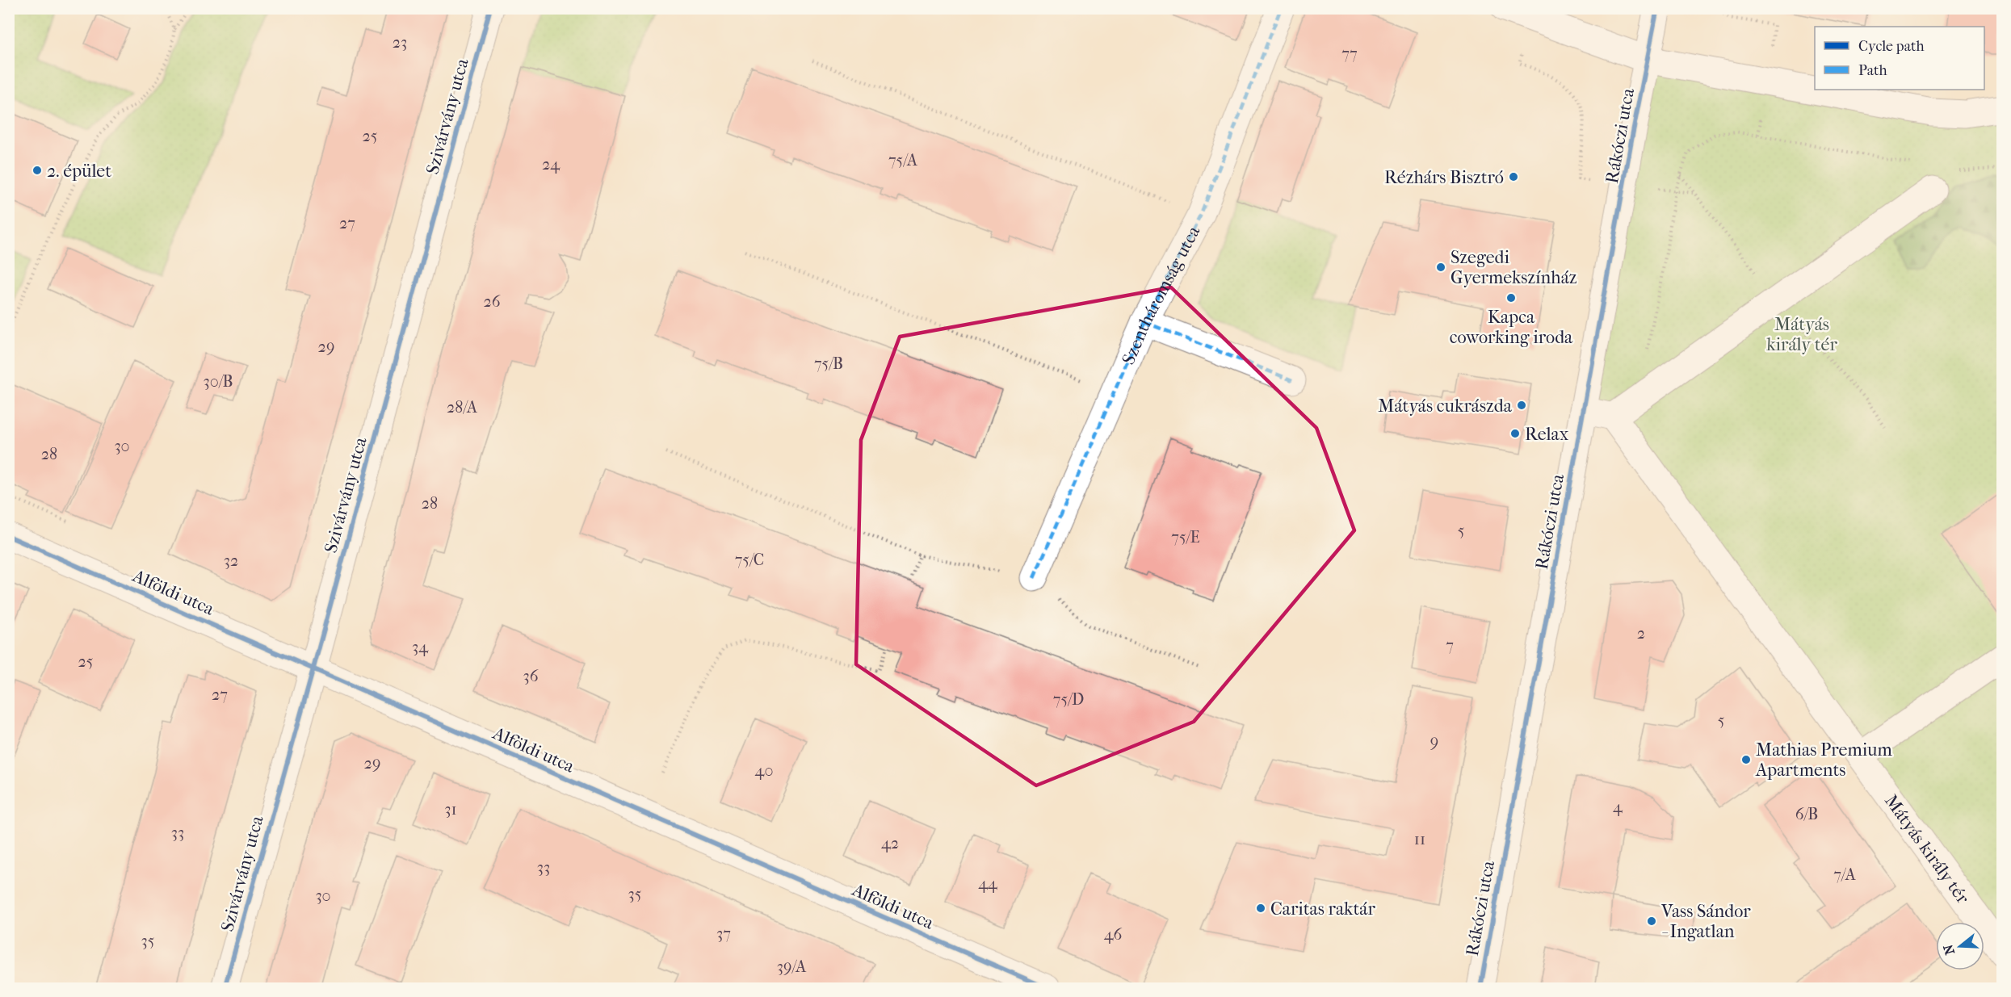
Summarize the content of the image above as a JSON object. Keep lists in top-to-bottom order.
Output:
{
  "streets": {
    "street": [
      "Szivárvány utca",
      "Rákóczi utca",
      "Szentháromság utca",
      "Alföldi utca",
      "Mátyás király tér"
    ]
  },
  "crossings": [
    ["Szivárvány utca", "Alföldi utca"]
  ],
  "parks": ["Mátyás király tér"],
  "places": [
    "2. épület",
    "Rézhárs Bisztró",
    "Szegedi Gyermekszínház",
    "Kapca coworking iroda",
    "Mátyás cukrászda",
    "Relax",
    "Mathias Premium Apartments",
    "Caritas raktár",
    "Vass Sándor - Ingatlan"
  ],
  "house_numbers": [
    "23",
    "77",
    "25",
    "75/A",
    "24",
    "27",
    "26",
    "29",
    "75/B",
    "30/B",
    "28/A",
    "30",
    "28",
    "28",
    "5",
    "75/E",
    "75/C",
    "32",
    "2",
    "7",
    "34",
    "25",
    "36",
    "27",
    "75/D",
    "5",
    "9",
    "29",
    "40",
    "4",
    "31",
    "6/B",
    "33",
    "11",
    "42",
    "33",
    "7/A",
    "44",
    "35",
    "30",
    "37",
    "46",
    "35",
    "39/A"
  ],
  "legend": ["Cycle path", "Path"],
  "north": "left"
}
